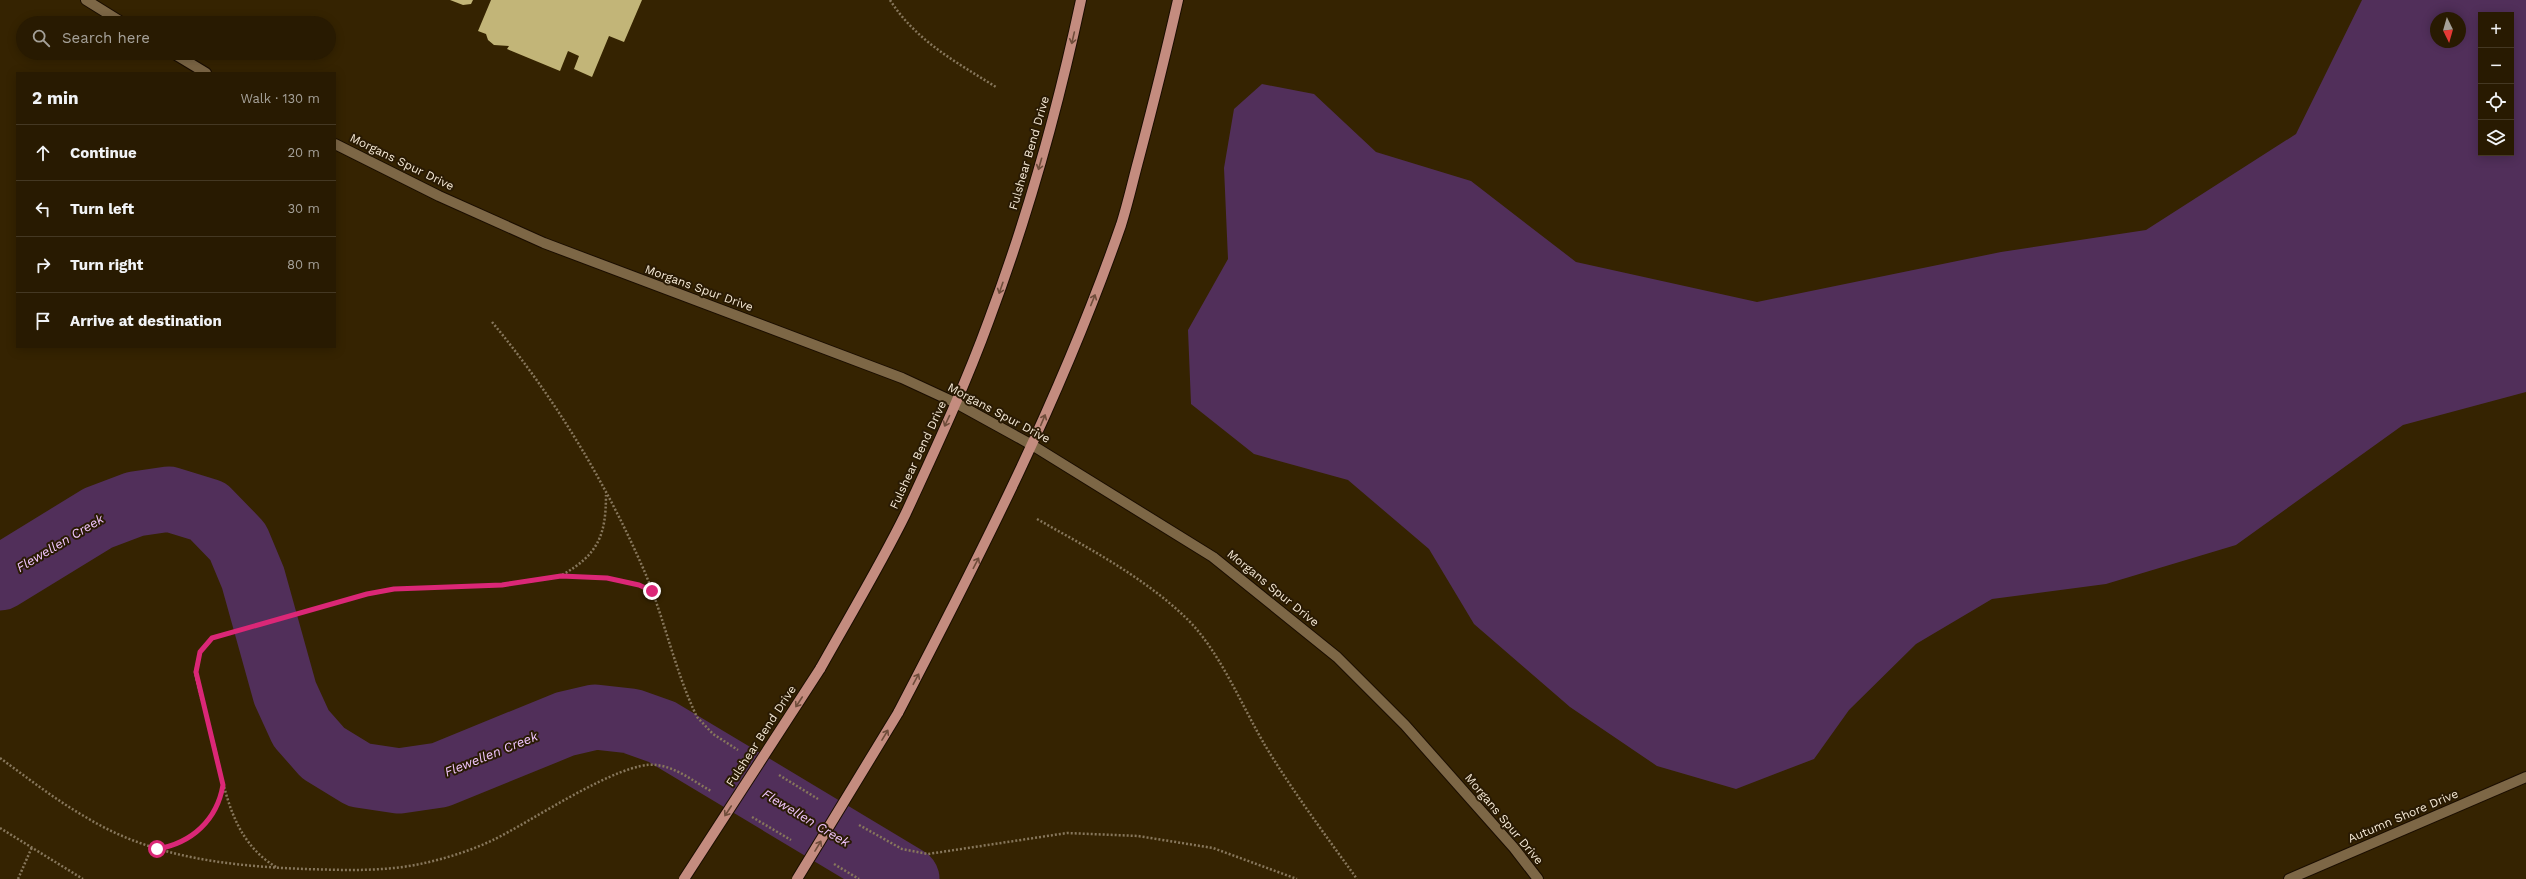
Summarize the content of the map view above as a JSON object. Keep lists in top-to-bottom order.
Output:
{
  "streets": {
    "main road": ["Fulshear Bend Drive"],
    "street": ["Morgans Spur Drive", "Autumn Shore Drive"]
  },
  "crossings": [
    ["Fulshear Bend Drive", "Morgans Spur Drive"]
  ],
  "water": ["Flewellen Creek"],
  "north": "bottom",
  "page": {
    "map_buttons": ["+", "−"],
    "search": "Search here",
    "heading": ["2 min", "Walk · 130 m"],
    "list": [
      ["Continue", "20 m"],
      ["Turn left", "30 m"],
      ["Turn right", "80 m"],
      "Arrive at destination"
    ]
  }
}
